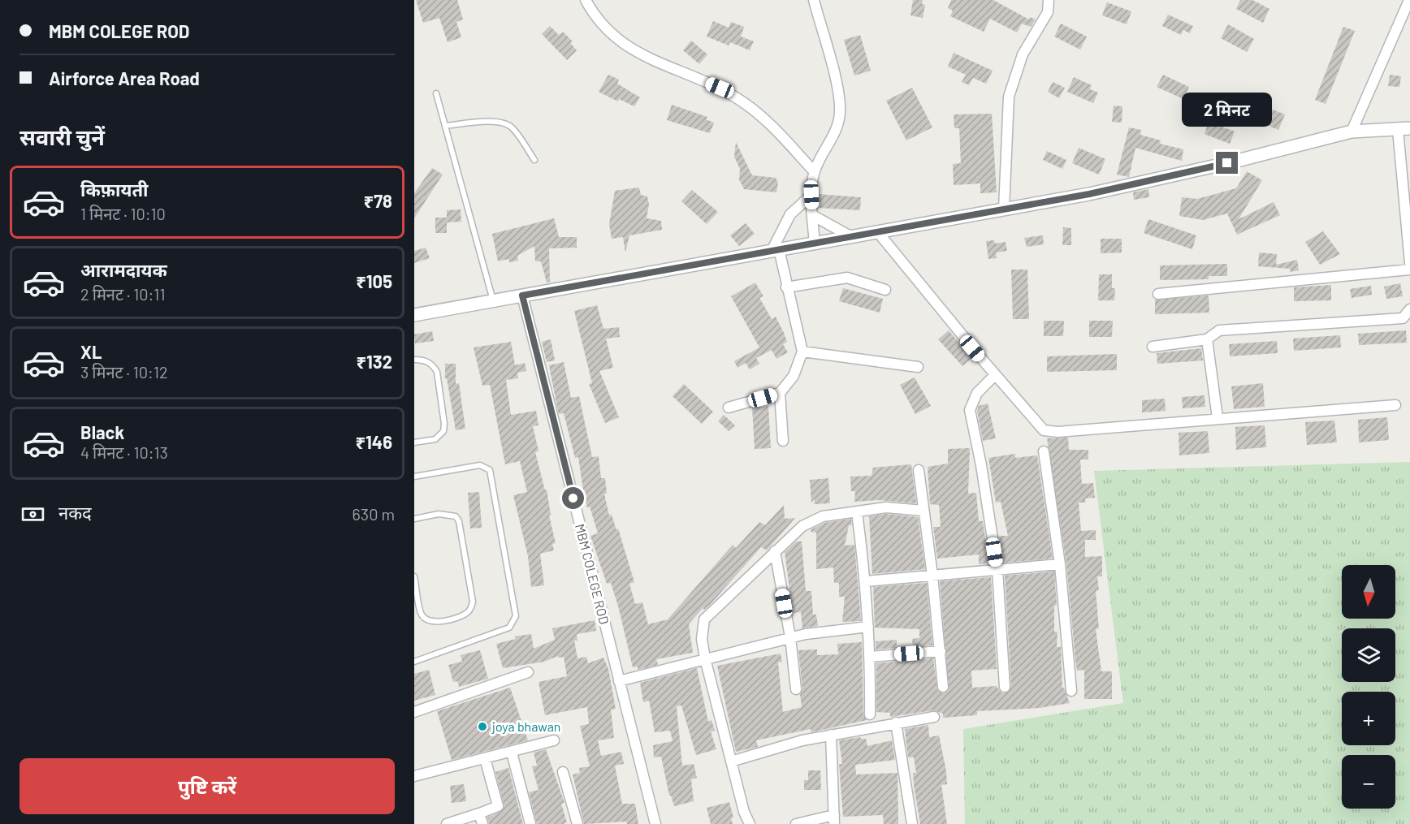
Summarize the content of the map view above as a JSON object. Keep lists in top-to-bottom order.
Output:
{
  "streets": {
    "street": ["MBM COLEGE ROD"]
  },
  "places": ["joya bhawan"],
  "north": "bottom",
  "page": {
    "banner": ["MBM COLEGE ROD", "Airforce Area Road"],
    "bubble": "2 मिनट",
    "heading": "सवारी चुनें",
    "list": [
      {
        "name": "किफ़ायती",
        "note": "1 मिनट · 10:10",
        "value": "₹78"
      },
      {
        "name": "आरामदायक",
        "note": "2 मिनट · 10:11",
        "value": "₹105"
      },
      {
        "name": "XL",
        "note": "3 मिनट · 10:12",
        "value": "₹132"
      },
      {
        "name": "Black",
        "note": "4 मिनट · 10:13",
        "value": "₹146"
      }
    ],
    "pay": ["नकद", "630 m"],
    "map_buttons": ["+", "−"],
    "buttons": "पुष्टि करें"
  }
}
